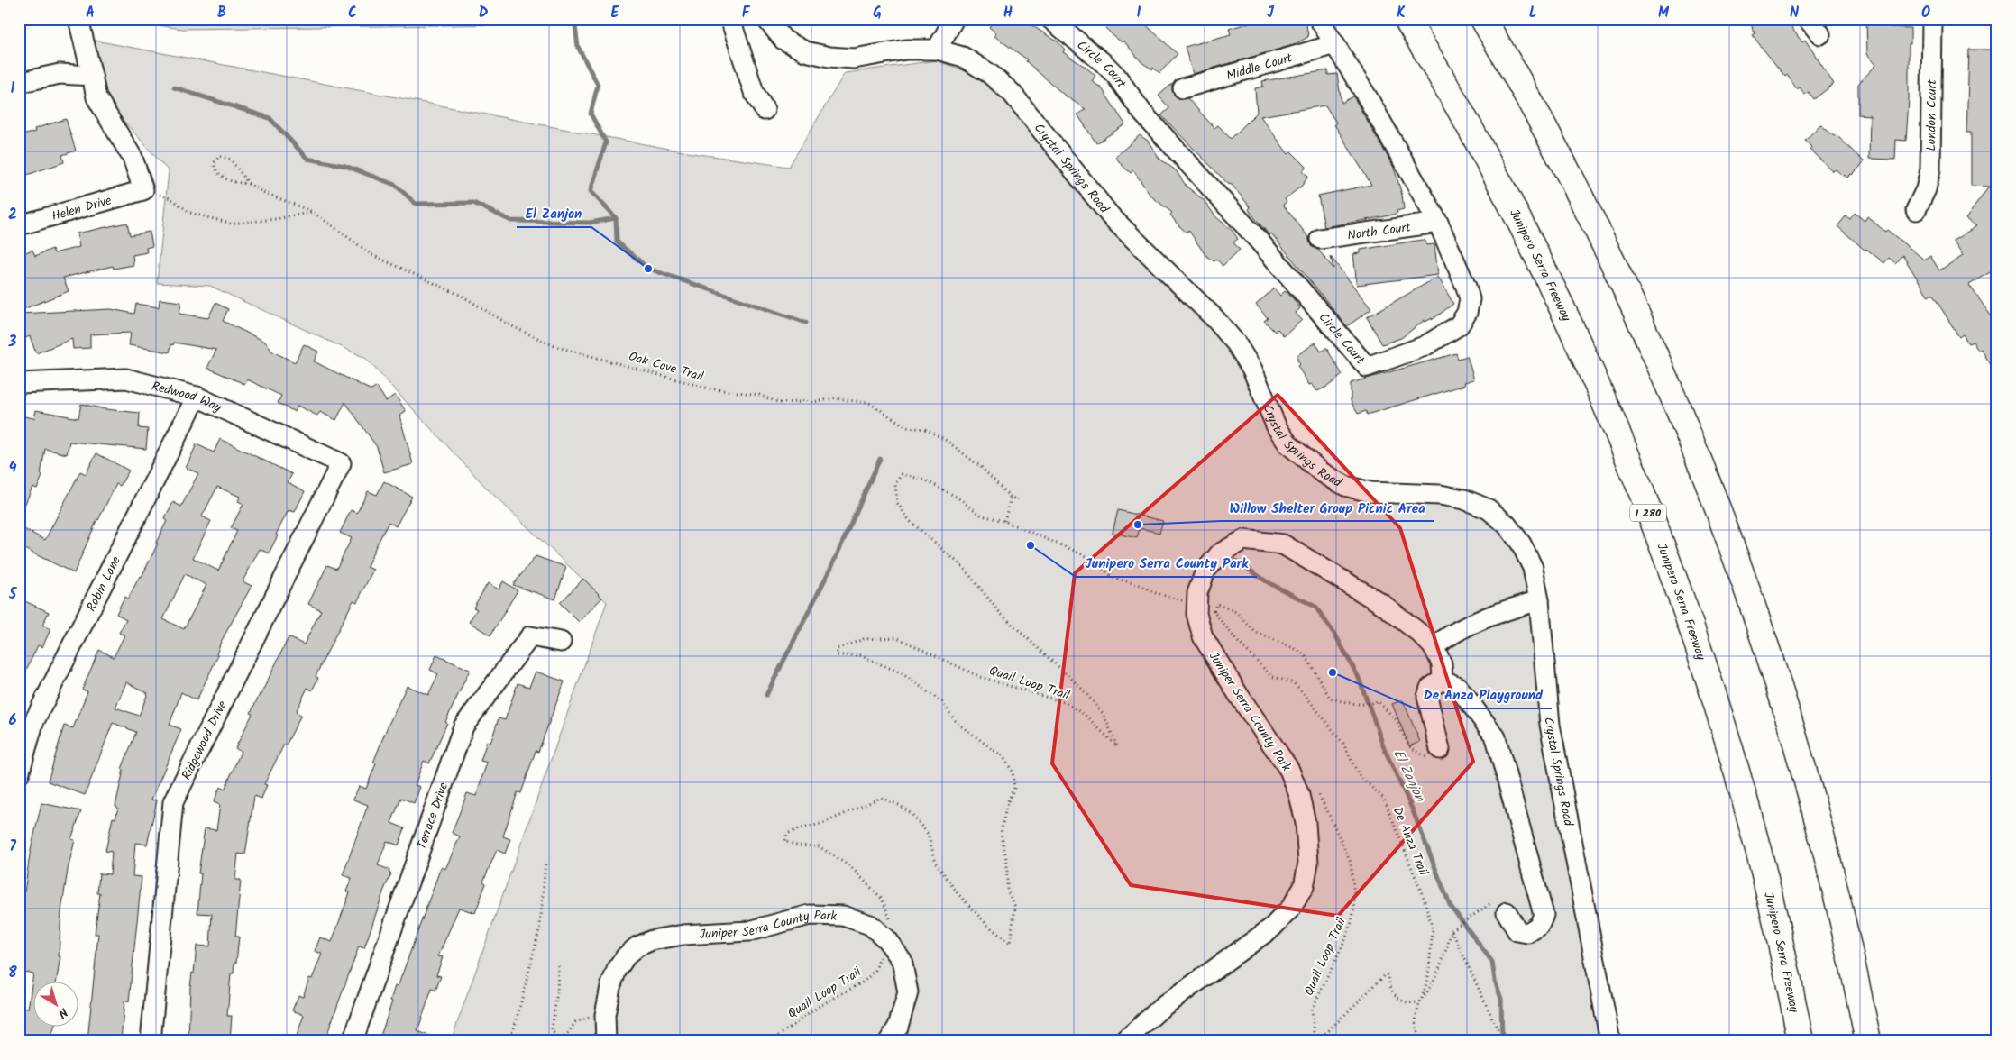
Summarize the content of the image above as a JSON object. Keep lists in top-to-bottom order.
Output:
{
  "streets": {
    "highway": ["Junipero Serra Freeway", "I 280"],
    "street": [
      "Circle Court",
      "Middle Court",
      "London Court",
      "Crystal Springs Road",
      "Helen Drive",
      "North Court",
      "Redwood Way",
      "Robin Lane",
      "Juniper Serra County Park",
      "Ridgewood Drive",
      "Terrace Drive"
    ],
    "path": ["Oak Cove Trail", "Quail Loop Trail", "De Anza Trail"]
  },
  "crossings": [
    ["Circle Court", "Middle Court"],
    ["Circle Court", "North Court"],
    ["Redwood Way", "Robin Lane"],
    ["Redwood Way", "Ridgewood Drive"],
    ["Quail Loop Trail", "Juniper Serra County Park"],
    ["Quail Loop Trail", "De Anza Trail"],
    ["Juniper Serra County Park", "De Anza Trail"]
  ],
  "water": ["El Zanjon"],
  "places": [
    "El Zanjon",
    "Willow Shelter Group Picnic Area",
    "Junipero Serra County Park",
    "De Anza Playground"
  ],
  "north": "bottom right",
  "grid": {
    "columns": [
      "A",
      "B",
      "C",
      "D",
      "E",
      "F",
      "G",
      "H",
      "I",
      "J",
      "K",
      "L",
      "M",
      "N",
      "O"
    ],
    "rows": [
      "1",
      "2",
      "3",
      "4",
      "5",
      "6",
      "7",
      "8"
    ]
  }
}
